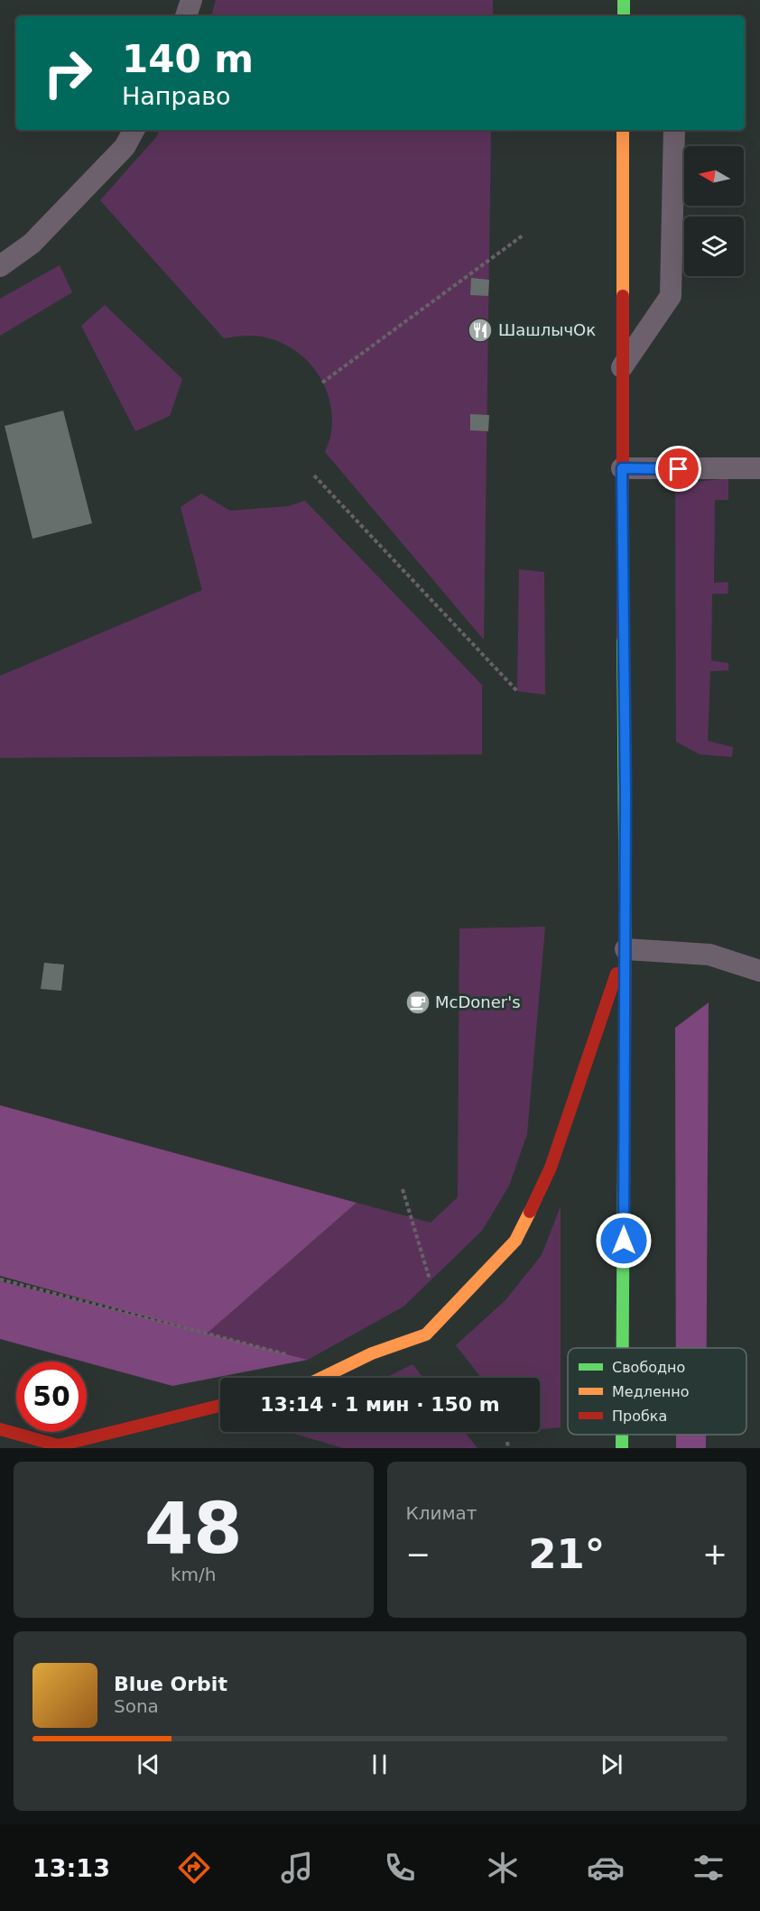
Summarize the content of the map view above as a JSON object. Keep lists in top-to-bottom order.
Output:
{
  "places": {
    "restaurant": ["ШашлычОк"],
    "cafe": ["McDoner's"]
  },
  "legend": ["Свободно", "Медленно", "Пробка"],
  "north": "left",
  "page": {
    "turn": ["140 m", "Направо"],
    "limit": "50",
    "trip": "13:14 · 1 мин · 150 m",
    "tile": [
      ["48", "km/h"],
      "Климат"
    ],
    "heat": ["−", "21°", "+"],
    "song": ["Blue Orbit", "Sona"],
    "tabs": "13:13"
  }
}
